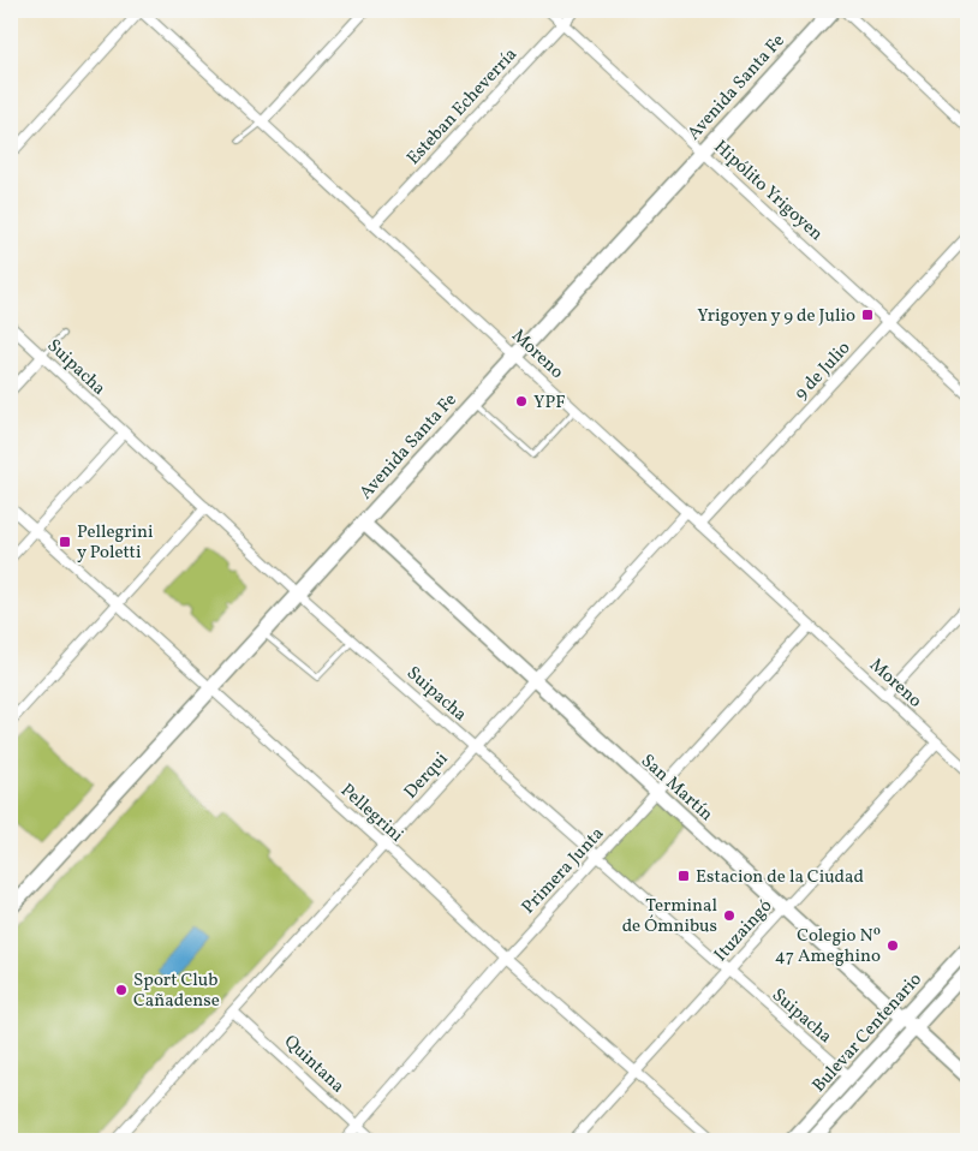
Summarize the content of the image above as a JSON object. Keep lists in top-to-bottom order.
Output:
{
  "streets": {
    "main road": ["Avenida Santa Fe", "San Martín", "Bulevar Centenario"],
    "street": [
      "Esteban Echeverría",
      "Hipólito Yrigoyen",
      "Moreno",
      "Suipacha",
      "9 de Julio",
      "Derqui",
      "Pellegrini",
      "Primera Junta",
      "Ituzaingó",
      "Quintana"
    ]
  },
  "crossings": [
    ["Avenida Santa Fe", "Hipólito Yrigoyen"],
    ["Avenida Santa Fe", "Moreno"],
    ["Avenida Santa Fe", "Suipacha"],
    ["Avenida Santa Fe", "San Martín"],
    ["Avenida Santa Fe", "Pellegrini"],
    ["Esteban Echeverría", "Hipólito Yrigoyen"],
    ["Esteban Echeverría", "Moreno"],
    ["Hipólito Yrigoyen", "9 de Julio"],
    ["Moreno", "9 de Julio"],
    ["Moreno", "Derqui"],
    ["Moreno", "Primera Junta"],
    ["Moreno", "Ituzaingó"],
    ["Suipacha", "Derqui"],
    ["Suipacha", "Primera Junta"],
    ["Suipacha", "Ituzaingó"],
    ["Suipacha", "Bulevar Centenario"],
    ["Derqui", "San Martín"],
    ["Derqui", "Pellegrini"],
    ["Derqui", "Quintana"],
    ["San Martín", "Primera Junta"],
    ["San Martín", "Ituzaingó"],
    ["San Martín", "Bulevar Centenario"],
    ["Pellegrini", "Primera Junta"],
    ["Pellegrini", "Ituzaingó"],
    ["Primera Junta", "Quintana"]
  ],
  "places": {
    "transit": ["Yrigoyen y 9 de Julio", "Pellegrini y Poletti", "Estacion de la Ciudad"],
    "other": [
      "YPF",
      "Terminal de Ómnibus",
      "Colegio Nº 47 Ameghino",
      "Sport Club Cañadense"
    ]
  }
}
